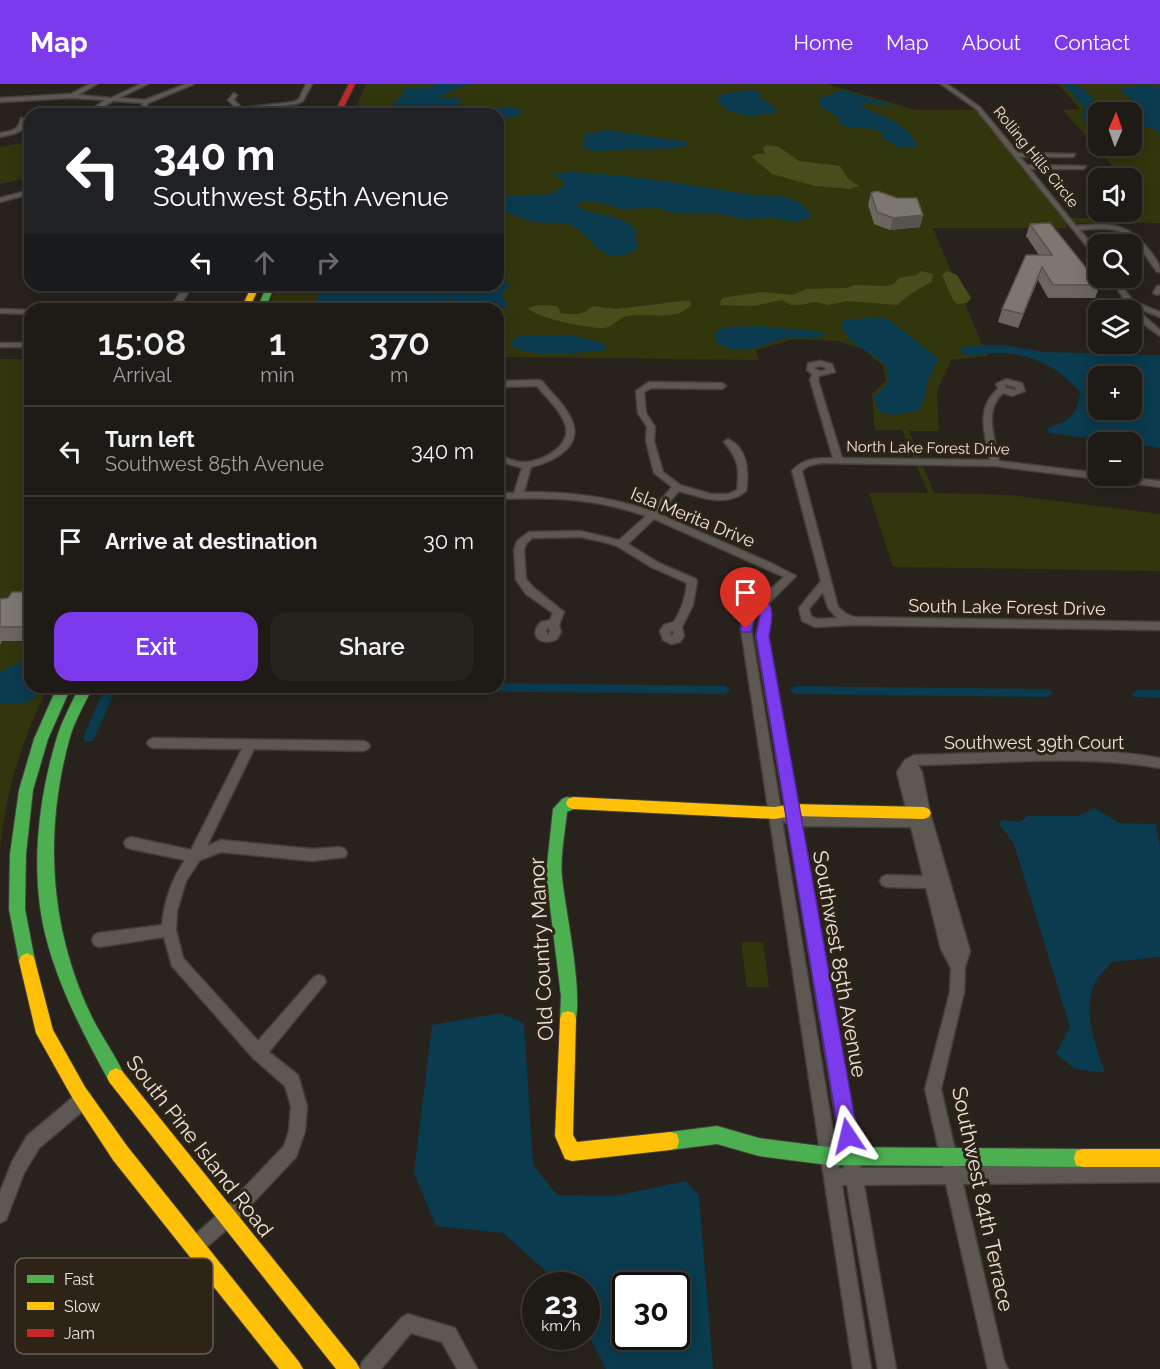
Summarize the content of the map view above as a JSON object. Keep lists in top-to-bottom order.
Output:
{
  "streets": {
    "main road": ["Old Country Manor", "South Pine Island Road"],
    "street": [
      "Rolling Hills Circle",
      "North Lake Forest Drive",
      "Isla Merita Drive",
      "South Lake Forest Drive",
      "Southwest 39th Court",
      "Southwest 85th Avenue",
      "Southwest 84th Terrace"
    ]
  },
  "crossings": [
    ["Isla Merita Drive", "Southwest 85th Avenue"],
    ["Southwest 39th Court", "Southwest 84th Terrace"],
    ["Old Country Manor", "Southwest 85th Avenue"]
  ],
  "legend": ["Fast", "Slow", "Jam"],
  "north": "top",
  "page": {
    "header": "Map",
    "nav": [
      "Home",
      "Map",
      "About",
      "Contact"
    ],
    "map_buttons": ["+", "−"],
    "turn": ["340 m", "Southwest 85th Avenue"],
    "eta": [
      "15:08",
      "Arrival",
      "1",
      "min",
      "370",
      "m"
    ],
    "list": [
      {
        "name": "Turn left",
        "note": "Southwest 85th Avenue",
        "value": "340 m"
      },
      {
        "name": "Arrive at destination",
        "value": "30 m"
      }
    ],
    "buttons": ["Exit", "Share"],
    "speed": "23 km/h",
    "limit": "30"
  }
}
